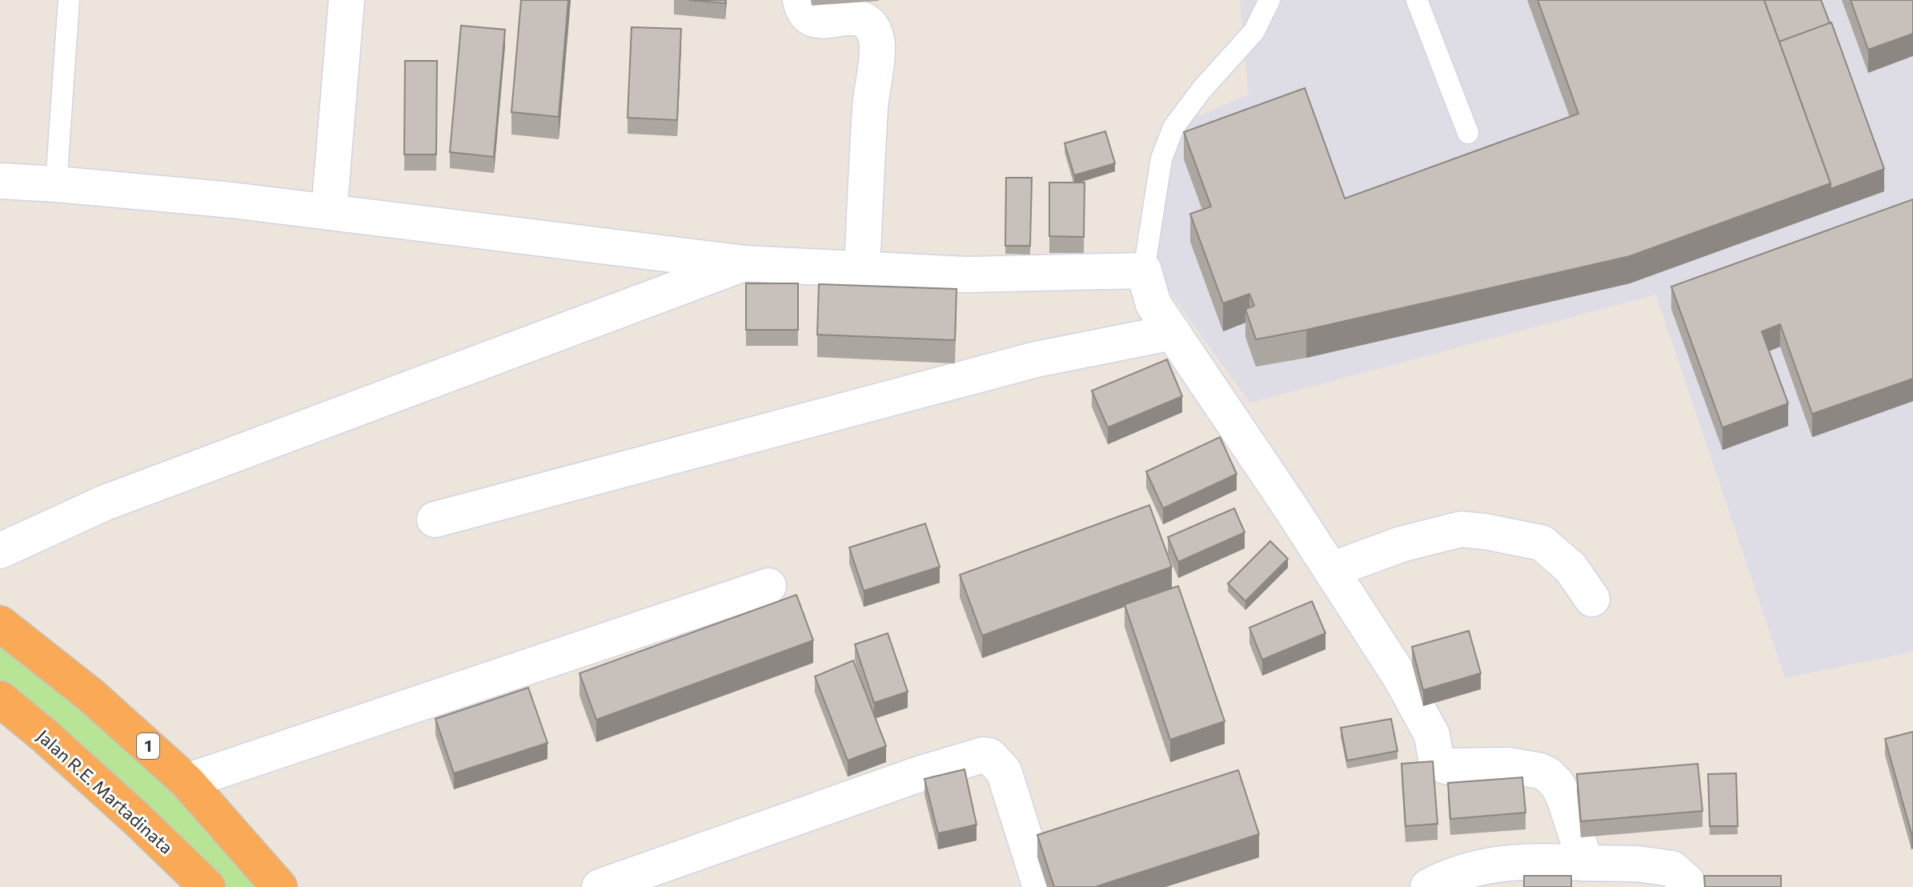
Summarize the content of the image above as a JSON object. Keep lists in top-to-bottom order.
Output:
{
  "streets": {
    "highway": ["1", "Jalan R.E. Martadinata"]
  }
}
